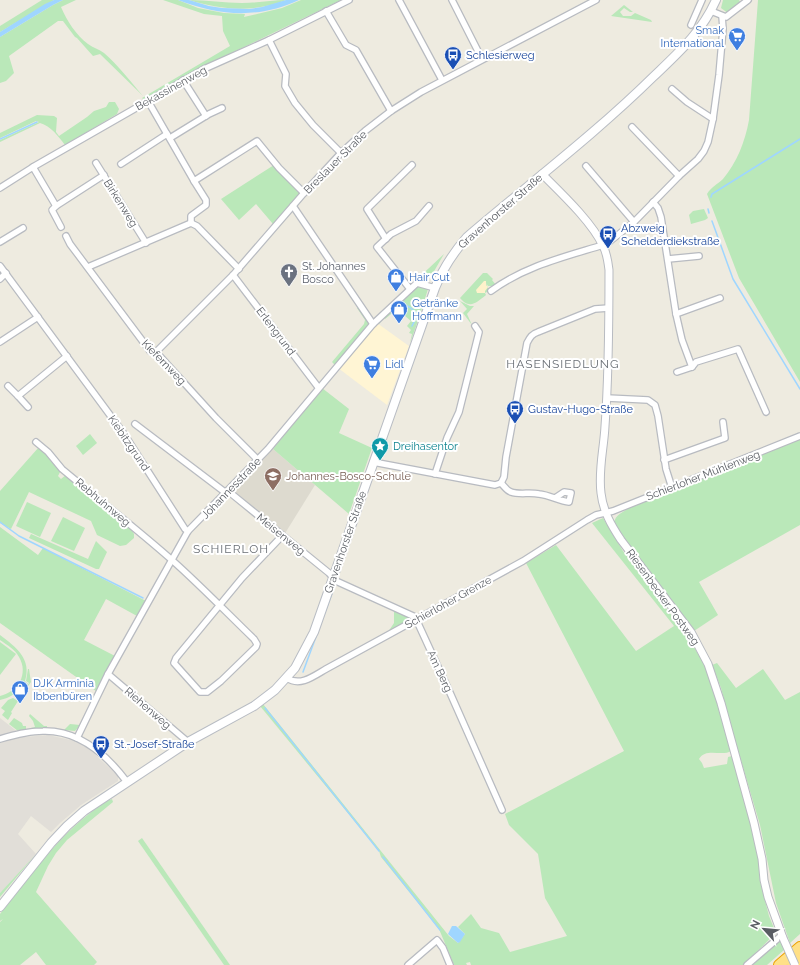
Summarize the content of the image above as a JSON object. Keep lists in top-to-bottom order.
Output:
{
  "streets": {
    "main road": ["Gravenhorster Straße"],
    "street": [
      "Bekassinenweg",
      "Breslauer Straße",
      "Birkenweg",
      "Erlengrund",
      "Kiefernweg",
      "Kiebitzgrund",
      "Schierloher Mühlenweg",
      "Johannesstraße",
      "Rebhuhnweg",
      "Meisenweg",
      "Riesenbecker Postweg",
      "Schierloher Grenze",
      "Am Berg",
      "Riehenweg"
    ]
  },
  "crossings": [
    ["Breslauer Straße", "Erlengrund"],
    ["Breslauer Straße", "Kiefernweg"],
    ["Gravenhorster Straße", "Meisenweg"],
    ["Gravenhorster Straße", "Riesenbecker Postweg"],
    ["Gravenhorster Straße", "Schierloher Grenze"],
    ["Gravenhorster Straße", "Riehenweg"],
    ["Erlengrund", "Johannesstraße"],
    ["Kiefernweg", "Johannesstraße"],
    ["Kiebitzgrund", "Johannesstraße"],
    ["Schierloher Mühlenweg", "Riesenbecker Postweg"],
    ["Schierloher Mühlenweg", "Schierloher Grenze"],
    ["Johannesstraße", "Rebhuhnweg"],
    ["Johannesstraße", "Meisenweg"],
    ["Johannesstraße", "Riehenweg"],
    ["Riesenbecker Postweg", "Schierloher Grenze"],
    ["Schierloher Grenze", "Am Berg"]
  ],
  "districts": ["HASENSIEDLUNG", "SCHIERLOH"],
  "places": {
    "supermarket": ["Smak International", "Lidl"],
    "bus stop": [
      "Schlesierweg",
      "Abzweig Schelderdiekstraße",
      "Gustav-Hugo-Straße",
      "St.-Josef-Straße"
    ],
    "church": ["St. Johannes Bosco"],
    "shop": ["Hair Cut", "Getränke Hoffmann", "DJK Arminia Ibbenbüren"],
    "place": ["Dreihasentor"],
    "school or university": ["Johannes-Bosco-Schule"]
  },
  "north": "top left"
}
